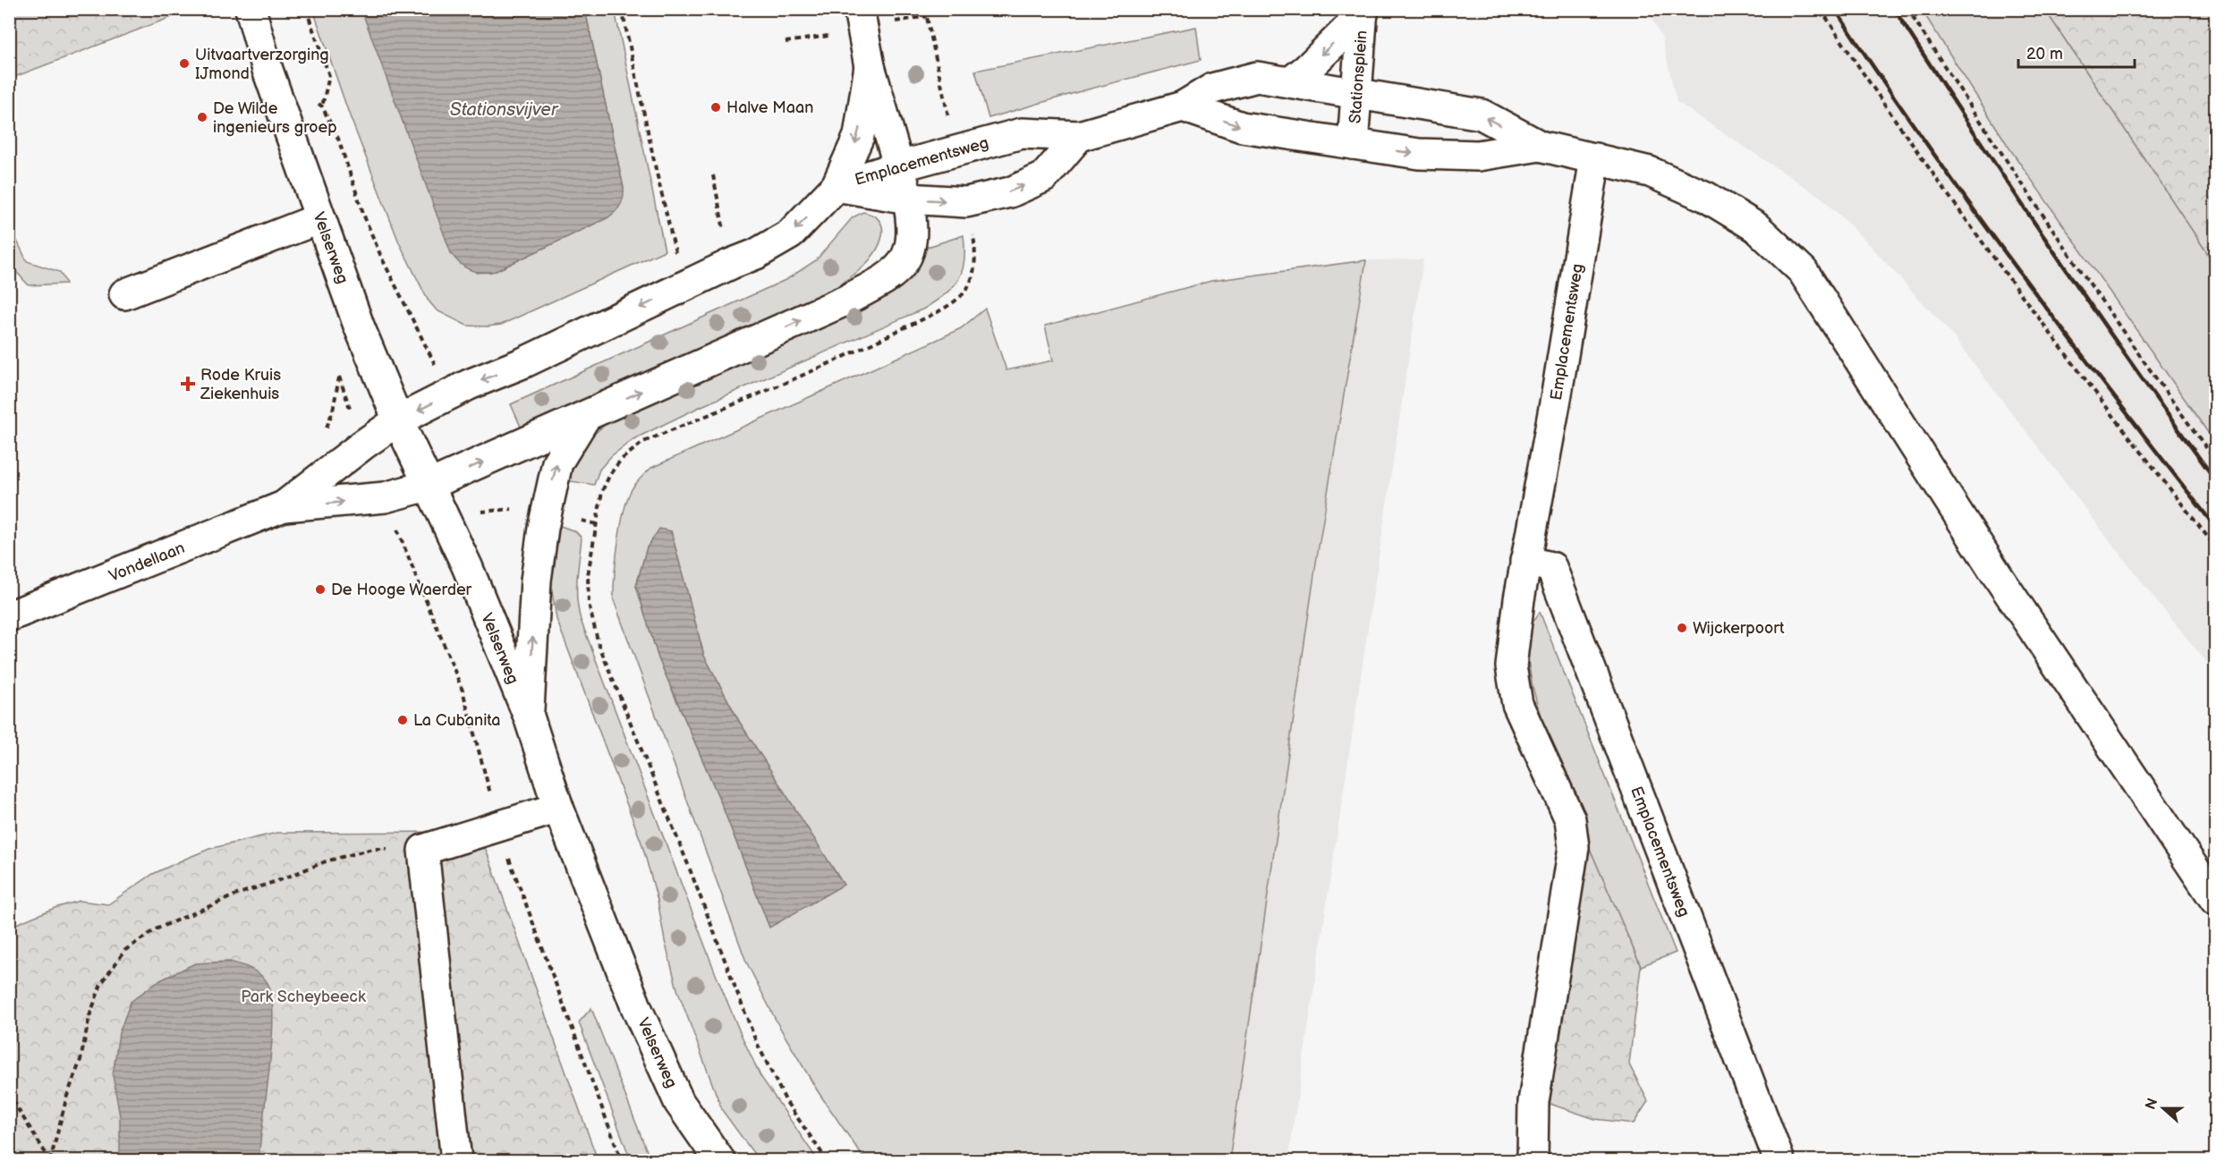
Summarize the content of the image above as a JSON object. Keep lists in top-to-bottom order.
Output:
{
  "streets": {
    "street": [
      "Stationsplein",
      "Emplacementsweg",
      "Velserweg",
      "Vondellaan"
    ]
  },
  "crossings": [
    ["Stationsplein", "Emplacementsweg"],
    ["Velserweg", "Vondellaan"]
  ],
  "water": ["Stationsvijver"],
  "parks": ["Park Scheybeeck"],
  "places": {
    "other": [
      "Uitvaartverzorging IJmond",
      "Halve Maan",
      "De Wilde ingenieurs groep",
      "De Hooge Waerder",
      "Wijckerpoort",
      "La Cubanita"
    ],
    "health": ["Rode Kruis Ziekenhuis"]
  },
  "scale_bar": "20 m",
  "north": "left"
}
